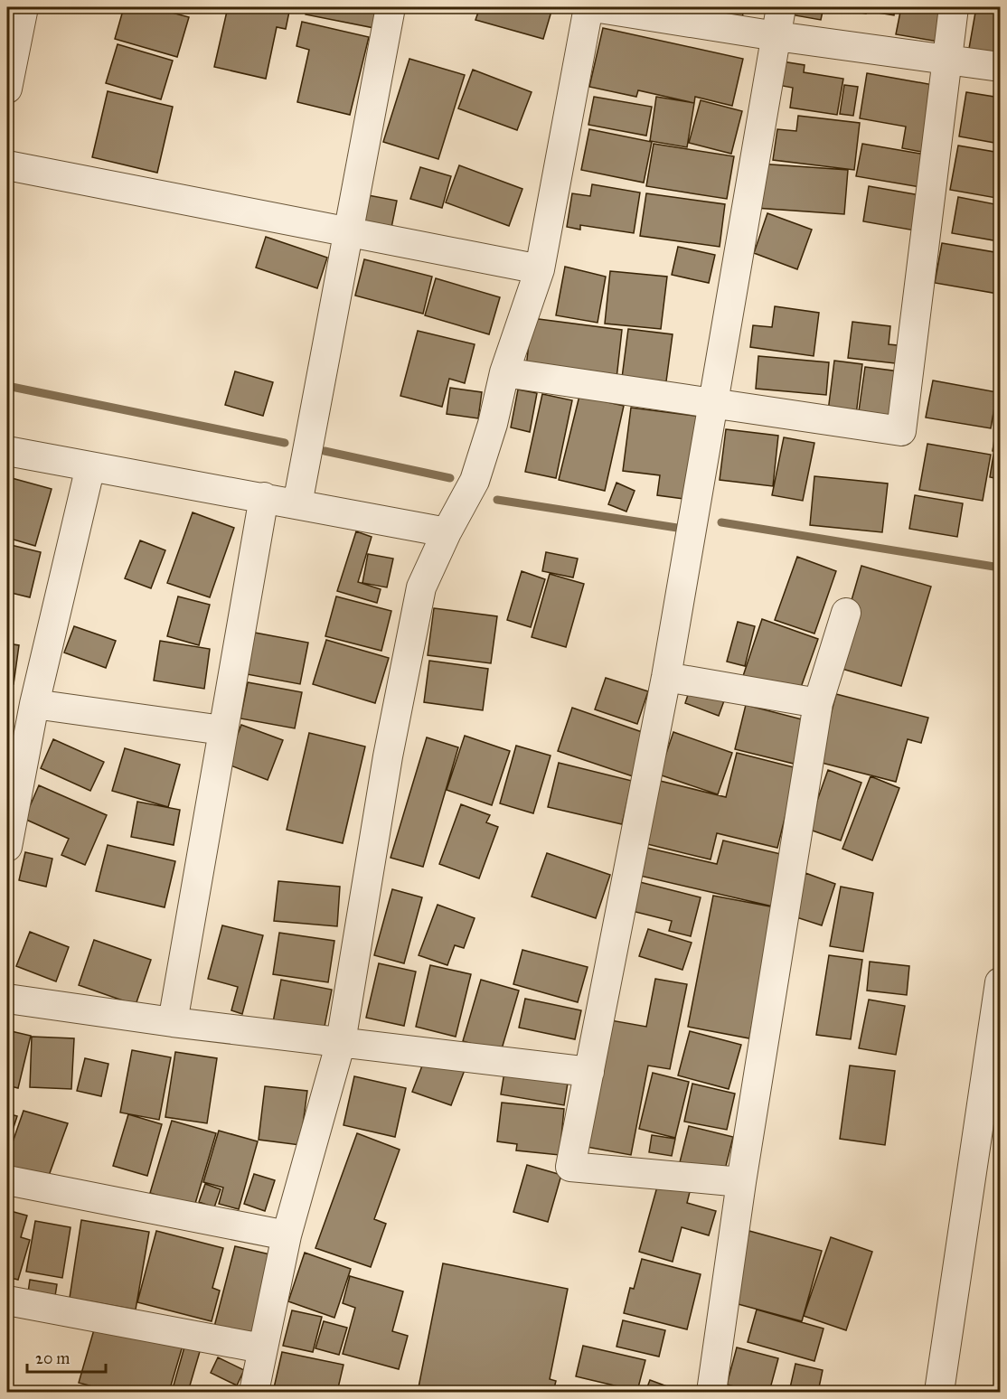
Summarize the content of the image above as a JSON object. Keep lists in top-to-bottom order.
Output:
{
  "scale_bar": "20 m"
}
